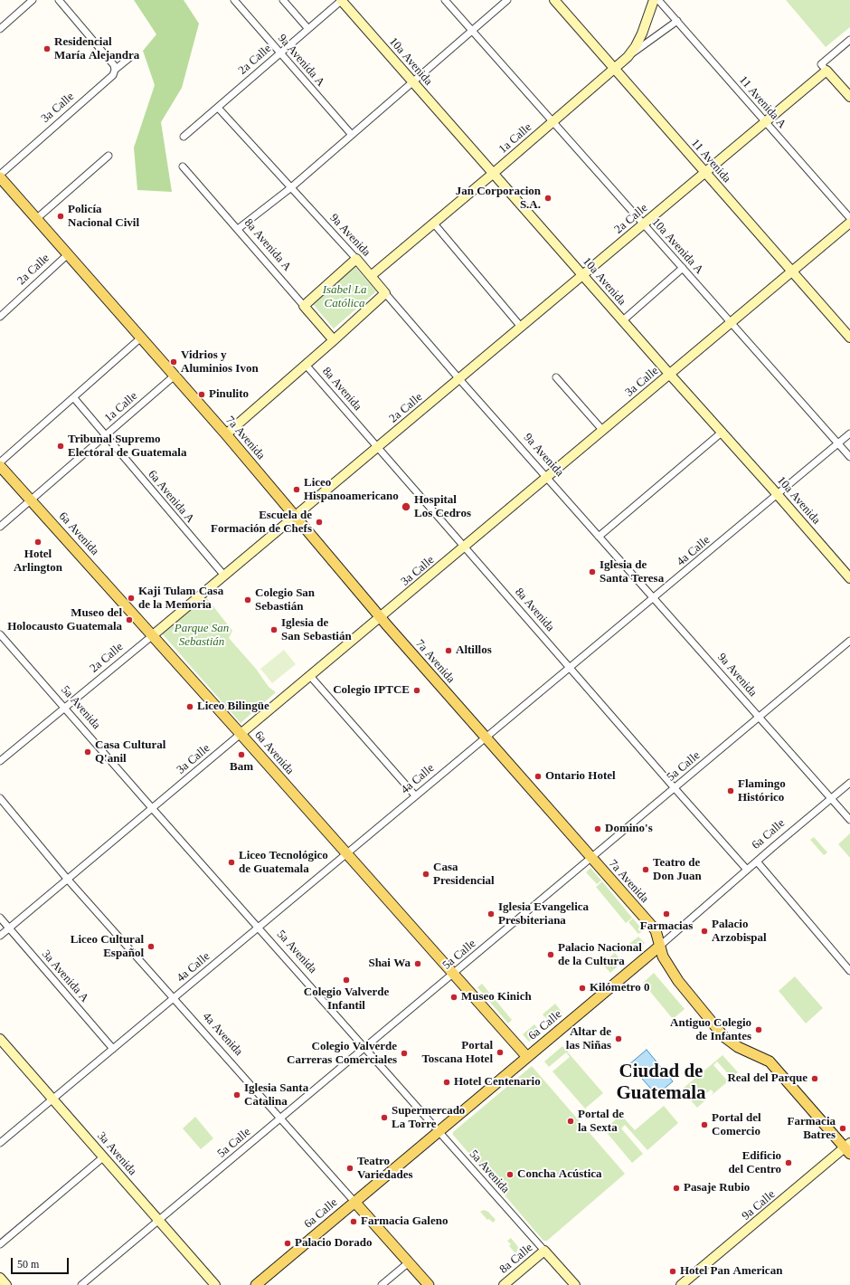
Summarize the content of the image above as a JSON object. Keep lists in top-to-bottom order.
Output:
{
  "streets": {
    "main road": [
      "2a Calle",
      "10a Avenida",
      "3a Calle",
      "1a Calle",
      "11 Avenida",
      "9a Avenida",
      "8a Avenida A",
      "7a Avenida",
      "6a Avenida",
      "5a Avenida",
      "6a Calle",
      "4a Avenida",
      "3a Avenida",
      "9a Calle",
      "8a Calle"
    ],
    "street": [
      "9a Avenida A",
      "11 Avenida A",
      "10a Avenida A",
      "8a Avenida",
      "6a Avenida A",
      "4a Calle",
      "5a Calle",
      "3a Avenida A"
    ]
  },
  "crossings": [
    ["2a Calle", "9a Avenida A"],
    ["2a Calle", "10a Avenida"],
    ["2a Calle", "11 Avenida A"],
    ["2a Calle", "11 Avenida"],
    ["2a Calle", "9a Avenida"],
    ["2a Calle", "10a Avenida A"],
    ["2a Calle", "8a Avenida"],
    ["2a Calle", "7a Avenida"],
    ["2a Calle", "6a Avenida A"],
    ["2a Calle", "6a Avenida"],
    ["2a Calle", "5a Avenida"],
    ["10a Avenida", "3a Calle"],
    ["10a Avenida", "1a Calle"],
    ["10a Avenida", "4a Calle"],
    ["11 Avenida A", "1a Calle"],
    ["3a Calle", "11 Avenida"],
    ["3a Calle", "9a Avenida"],
    ["3a Calle", "10a Avenida A"],
    ["3a Calle", "8a Avenida"],
    ["3a Calle", "7a Avenida"],
    ["3a Calle", "6a Avenida"],
    ["3a Calle", "5a Avenida"],
    ["3a Calle", "3a Avenida A"],
    ["3a Calle", "4a Avenida"],
    ["1a Calle", "11 Avenida"],
    ["1a Calle", "9a Avenida"],
    ["1a Calle", "10a Avenida A"],
    ["1a Calle", "7a Avenida"],
    ["1a Calle", "6a Avenida A"],
    ["1a Calle", "6a Avenida"],
    ["9a Avenida", "4a Calle"],
    ["9a Avenida", "5a Calle"],
    ["9a Avenida", "6a Calle"],
    ["10a Avenida A", "4a Calle"],
    ["8a Avenida", "4a Calle"],
    ["8a Avenida", "5a Calle"],
    ["8a Avenida", "6a Calle"],
    ["7a Avenida", "4a Calle"],
    ["7a Avenida", "5a Calle"],
    ["7a Avenida", "6a Calle"],
    ["7a Avenida", "9a Calle"],
    ["6a Avenida", "4a Calle"],
    ["6a Avenida", "5a Calle"],
    ["6a Avenida", "6a Calle"],
    ["4a Calle", "5a Avenida"],
    ["4a Calle", "3a Avenida A"],
    ["4a Calle", "4a Avenida"],
    ["4a Calle", "3a Avenida"],
    ["5a Avenida", "5a Calle"],
    ["5a Avenida", "6a Calle"],
    ["5a Avenida", "8a Calle"],
    ["5a Calle", "4a Avenida"],
    ["5a Calle", "3a Avenida"],
    ["6a Calle", "4a Avenida"]
  ],
  "districts": ["Ciudad de Guatemala"],
  "parks": ["Isabel La Católica", "Parque San Sebastián"],
  "places": [
    "Residencial María Alejandra",
    "Jan Corporacion S.A.",
    "Policía Nacional Civil",
    "Vidrios y Aluminios Ivon",
    "Pinulito",
    "Tribunal Supremo Electoral de Guatemala",
    "Liceo Hispanoamericano",
    "Hospital Los Cedros",
    "Escuela de Formación de Chefs",
    "Hotel Arlington",
    "Iglesia de Santa Teresa",
    "Kaji Tulam Casa de la Memoria",
    "Colegio San Sebastián",
    "Museo del Holocausto Guatemala",
    "Iglesia de San Sebastián",
    "Altillos",
    "Colegio IPTCE",
    "Liceo Bilingüe",
    "Casa Cultural Q'anil",
    "Bam",
    "Ontario Hotel",
    "Flamingo Histórico",
    "Domino's",
    "Liceo Tecnológico de Guatemala",
    "Teatro de Don Juan",
    "Casa Presidencial",
    "Iglesia Evangelica Presbiteriana",
    "Farmacias",
    "Palacio Arzobispal",
    "Liceo Cultural Español",
    "Palacio Nacional de la Cultura",
    "Shai Wa",
    "Colegio Valverde Infantil",
    "Kilómetro 0",
    "Museo Kinich",
    "Antiguo Colegio de Infantes",
    "Altar de las Niñas",
    "Portal Toscana Hotel",
    "Colegio Valverde Carreras Comerciales",
    "Real del Parque",
    "Hotel Centenario",
    "Iglesia Santa Catalina",
    "Supermercado La Torre",
    "Portal de la Sexta",
    "Portal del Comercio",
    "Farmacia Batres",
    "Edificio del Centro",
    "Teatro Variedades",
    "Concha Acústica",
    "Pasaje Rubio",
    "Farmacia Galeno",
    "Palacio Dorado",
    "Hotel Pan American"
  ],
  "scale_bar": "50 m"
}
